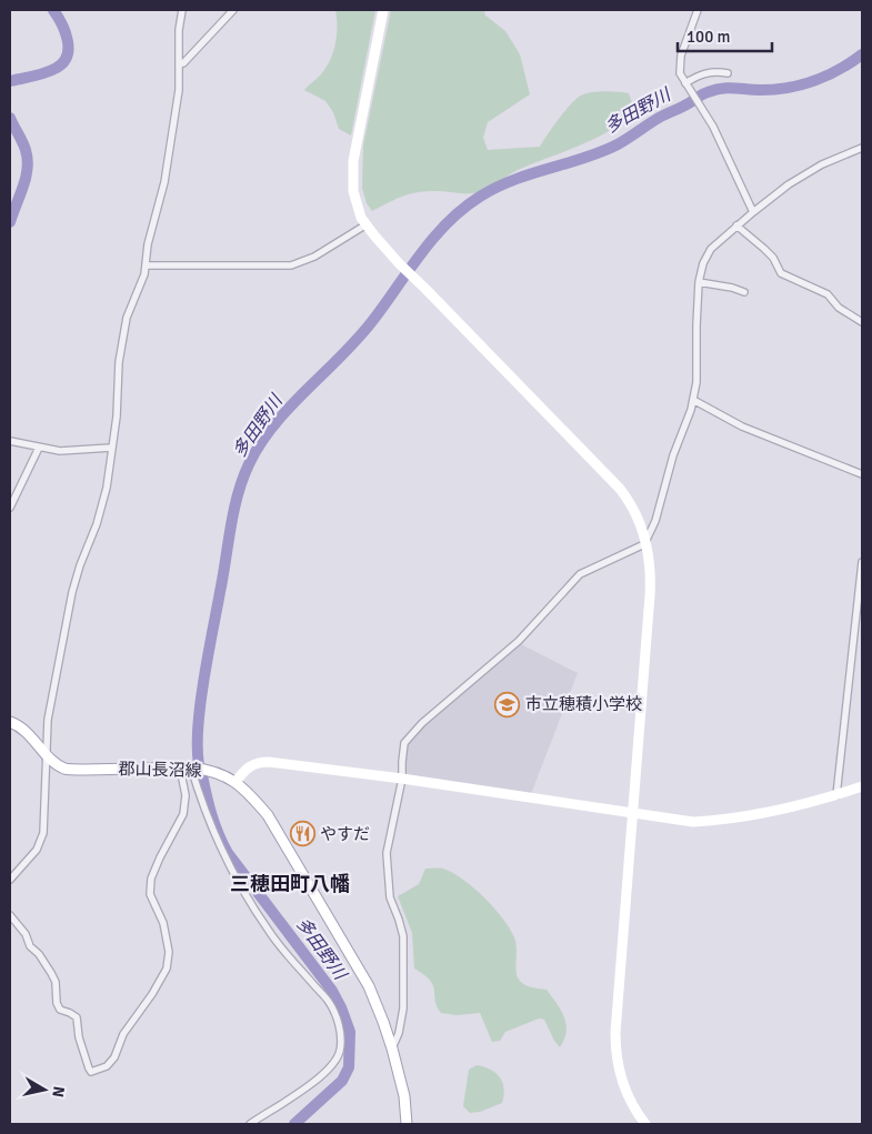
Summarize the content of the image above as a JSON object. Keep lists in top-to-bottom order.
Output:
{
  "streets": {
    "street": ["郡山長沼線"]
  },
  "districts": ["三穂田町八幡"],
  "water": ["多田野川"],
  "places": {
    "school or university": ["市立穂積小学校"],
    "restaurant": ["やすだ"]
  },
  "scale_bar": "100 m",
  "north": "right"
}
